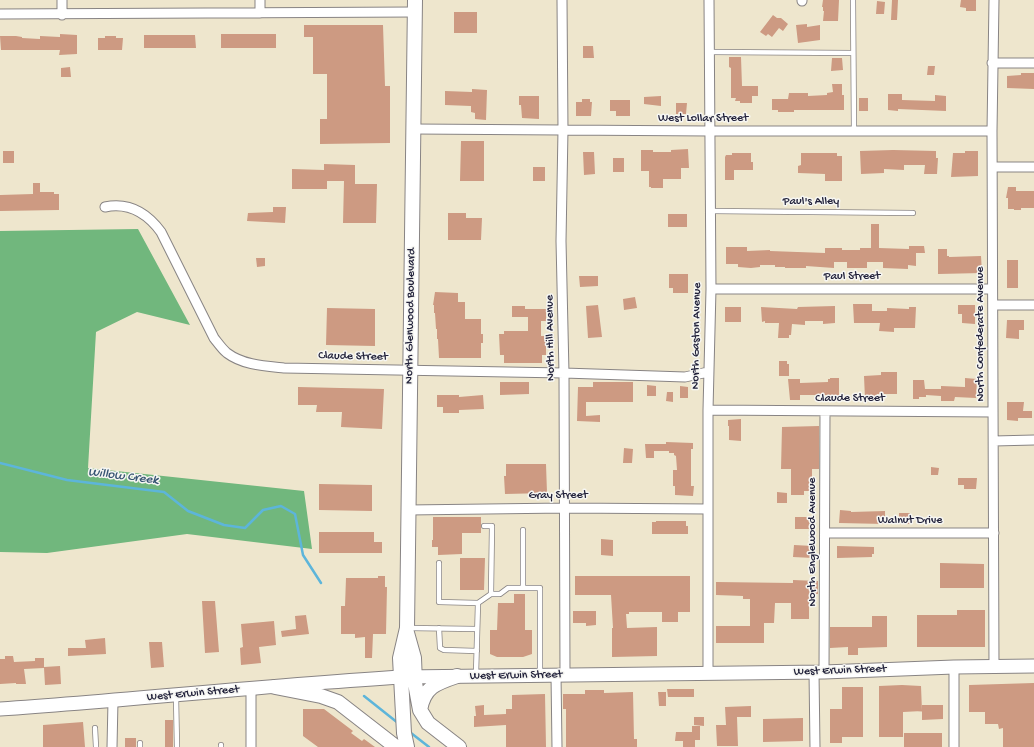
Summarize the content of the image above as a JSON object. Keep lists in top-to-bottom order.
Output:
{
  "streets": {
    "main road": ["North Glenwood Boulevard", "West Erwin Street"],
    "street": [
      "West Lollar Street",
      "Paul Street",
      "North Confederate Avenue",
      "North Gaston Avenue",
      "North Hill Avenue",
      "Claude Street",
      "Gray Street",
      "Walnut Drive",
      "North Englewood Avenue"
    ],
    "lane": ["Paul's Alley"]
  },
  "crossings": [
    ["West Lollar Street", "North Glenwood Boulevard"],
    ["West Lollar Street", "North Confederate Avenue"],
    ["West Lollar Street", "North Gaston Avenue"],
    ["West Lollar Street", "North Hill Avenue"],
    ["Paul's Alley", "North Gaston Avenue"],
    ["Paul Street", "North Confederate Avenue"],
    ["Paul Street", "North Gaston Avenue"],
    ["North Glenwood Boulevard", "Claude Street"],
    ["North Glenwood Boulevard", "Gray Street"],
    ["North Glenwood Boulevard", "West Erwin Street"],
    ["North Confederate Avenue", "Claude Street"],
    ["North Confederate Avenue", "Walnut Drive"],
    ["North Confederate Avenue", "West Erwin Street"],
    ["North Gaston Avenue", "Claude Street"],
    ["North Gaston Avenue", "Gray Street"],
    ["North Gaston Avenue", "West Erwin Street"],
    ["North Hill Avenue", "Claude Street"],
    ["North Hill Avenue", "Gray Street"],
    ["North Hill Avenue", "West Erwin Street"],
    ["Claude Street", "North Englewood Avenue"],
    ["Walnut Drive", "North Englewood Avenue"],
    ["North Englewood Avenue", "West Erwin Street"]
  ],
  "water": ["Willow Creek"]
}
